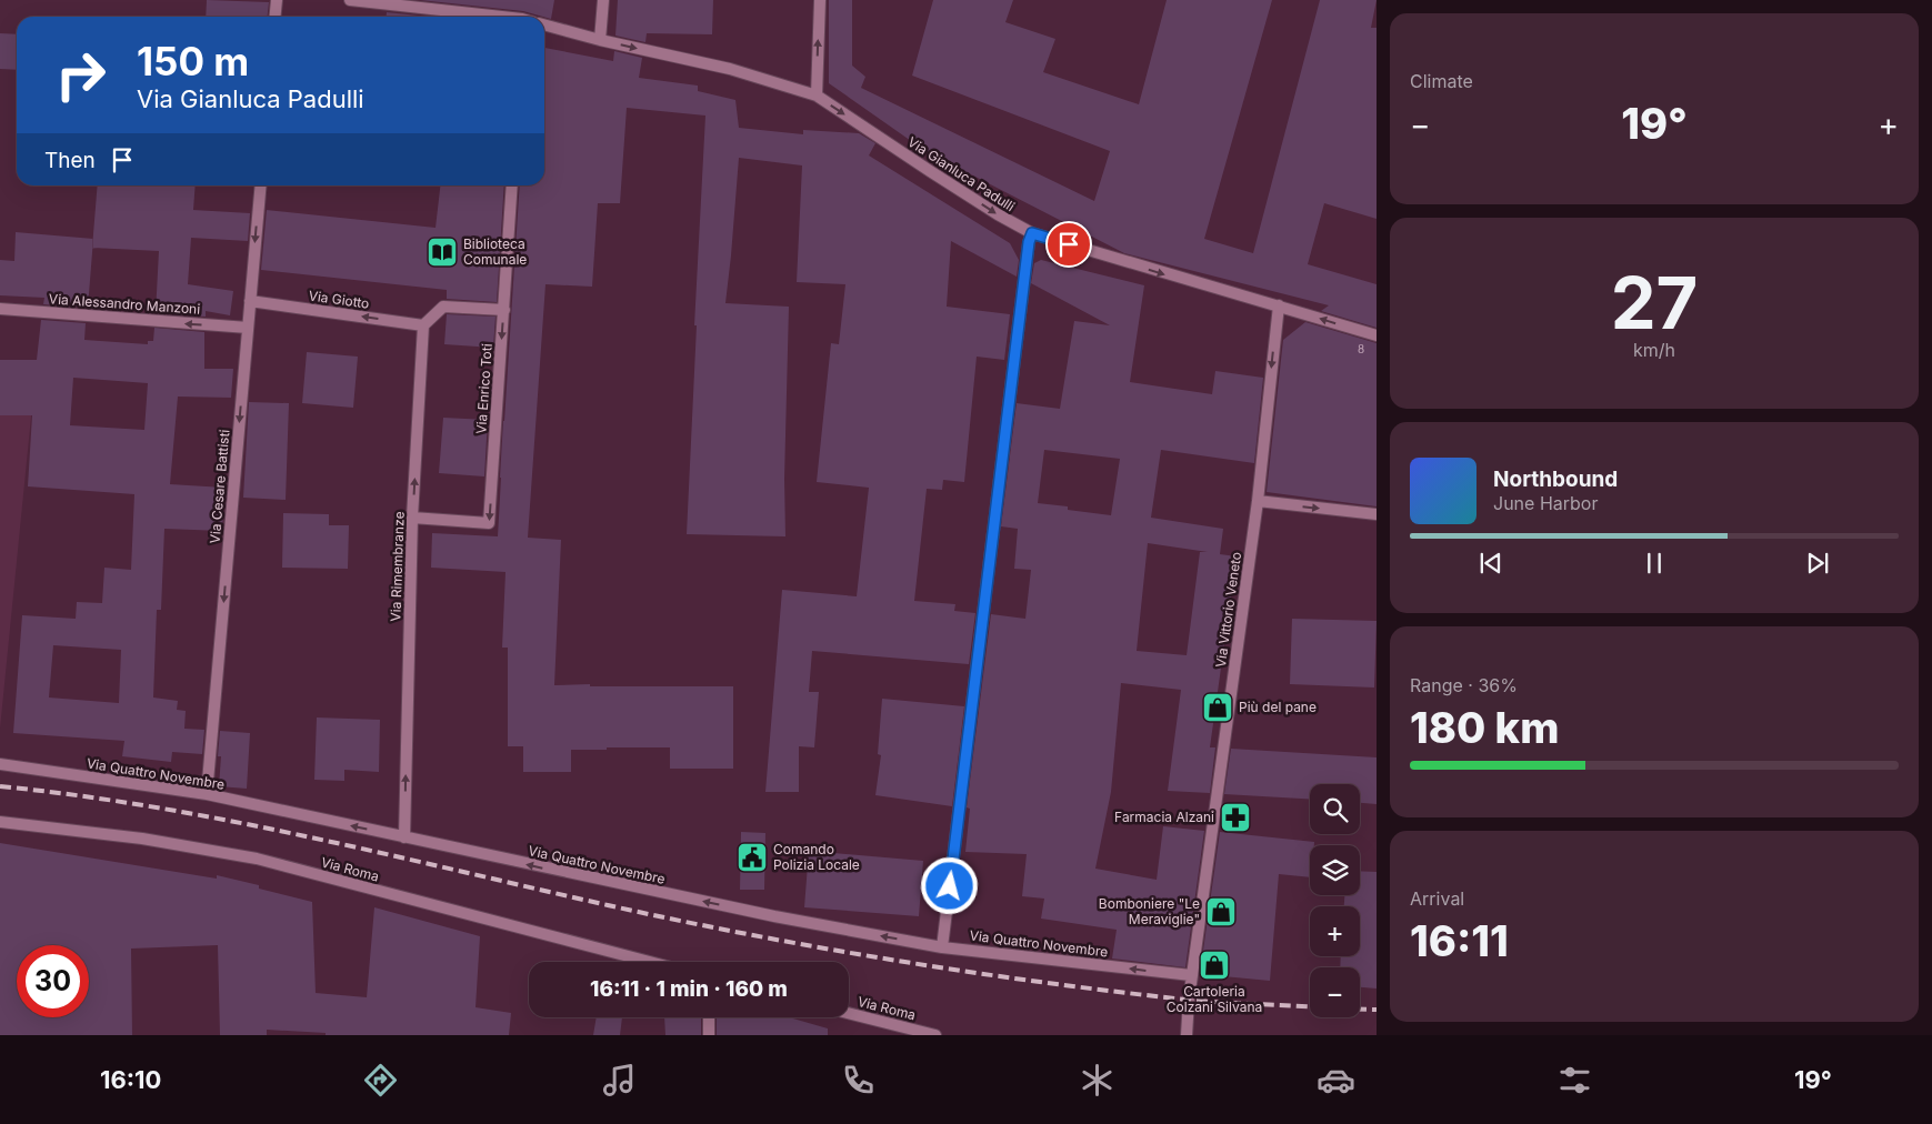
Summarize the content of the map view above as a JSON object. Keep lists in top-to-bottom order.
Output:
{
  "streets": {
    "street": [
      "Via Gianluca Padulli",
      "Via Giotto",
      "Via Alessandro Manzoni",
      "Via Enrico Toti",
      "Via Cesare Battisti",
      "Via Rimembranze",
      "Via Vittorio Veneto",
      "Via Quattro Novembre",
      "Via Roma"
    ]
  },
  "crossings": [
    ["Via Gianluca Padulli", "Via Vittorio Veneto"],
    ["Via Giotto", "Via Cesare Battisti"],
    ["Via Giotto", "Via Rimembranze"],
    ["Via Alessandro Manzoni", "Via Cesare Battisti"],
    ["Via Enrico Toti", "Via Rimembranze"],
    ["Via Cesare Battisti", "Via Quattro Novembre"],
    ["Via Rimembranze", "Via Quattro Novembre"],
    ["Via Vittorio Veneto", "Via Quattro Novembre"]
  ],
  "one_way": [
    "Via Giotto",
    "Via Alessandro Manzoni",
    "Via Cesare Battisti",
    "Via Rimembranze",
    "Via Quattro Novembre"
  ],
  "places": {
    "library": ["Biblioteca Comunale"],
    "shop": ["Più del pane", "Bomboniere \"Le Meraviglie\"", "Cartoleria Colzani Silvana"],
    "pharmacy": ["Farmacia Alzani"],
    "public building": ["Comando Polizia Locale"]
  },
  "house_numbers": ["8"],
  "page": {
    "tile": [
      "Climate",
      ["27", "km/h"],
      ["Range · 36%", "180 km"],
      ["Arrival", "16:11"]
    ],
    "turn": ["150 m", "Via Gianluca Padulli"],
    "heat": ["−", "19°", "+"],
    "then": "Then",
    "song": ["Northbound", "June Harbor"],
    "map_buttons": ["+", "−"],
    "limit": "30",
    "trip": "16:11 · 1 min · 160 m",
    "tabs": ["16:10", "19°"]
  }
}
